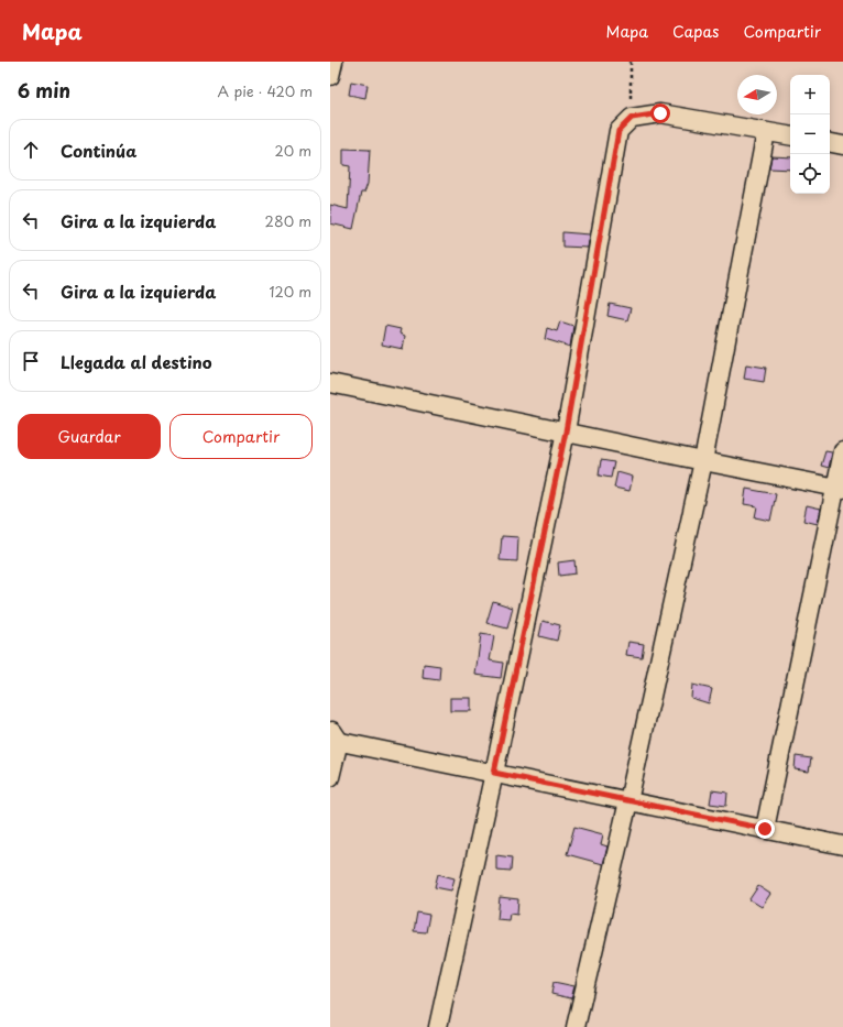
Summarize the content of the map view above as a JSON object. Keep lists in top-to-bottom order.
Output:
{
  "north": "left",
  "page": {
    "header": "Mapa",
    "nav": ["Mapa", "Capas", "Compartir"],
    "heading": ["6 min", "A pie · 420 m"],
    "map_buttons": ["+", "−"],
    "list": [
      ["Continúa", "20 m"],
      ["Gira a la izquierda", "280 m"],
      ["Gira a la izquierda", "120 m"],
      "Llegada al destino"
    ],
    "buttons": ["Guardar", "Compartir"]
  }
}
